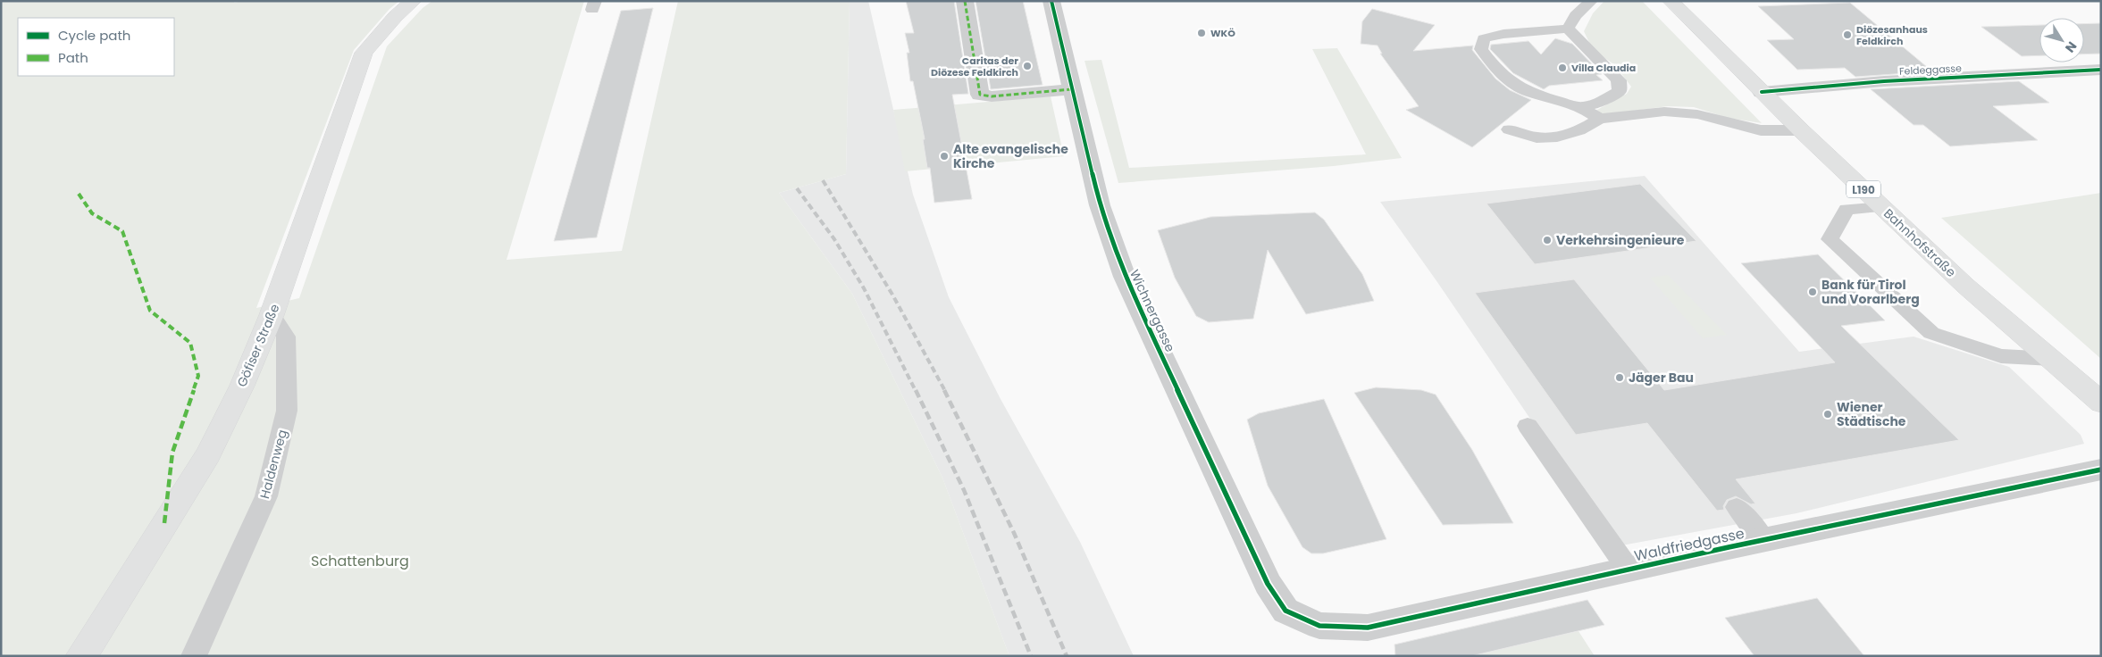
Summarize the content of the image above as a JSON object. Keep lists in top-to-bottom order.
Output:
{
  "streets": {
    "main road": ["L190", "Bahnhofstraße", "Göfiser Straße"],
    "street": ["Feldeggasse", "Wichnergasse", "Waldfriedgasse"],
    "lane": ["Haldenweg"]
  },
  "crossings": [
    ["Feldeggasse", "Bahnhofstraße"],
    ["Wichnergasse", "Waldfriedgasse"],
    ["Göfiser Straße", "Haldenweg"]
  ],
  "parks": ["Schattenburg"],
  "places": [
    "WKÖ",
    "Diözesanhaus Feldkirch",
    "Caritas der Diözese Feldkirch",
    "Villa Claudia",
    "Alte evangelische Kirche",
    "Verkehrsingenieure",
    "Bank für Tirol und Vorarlberg",
    "Jäger Bau",
    "Wiener Städtische"
  ],
  "legend": ["Cycle path", "Path"],
  "north": "bottom right"
}
